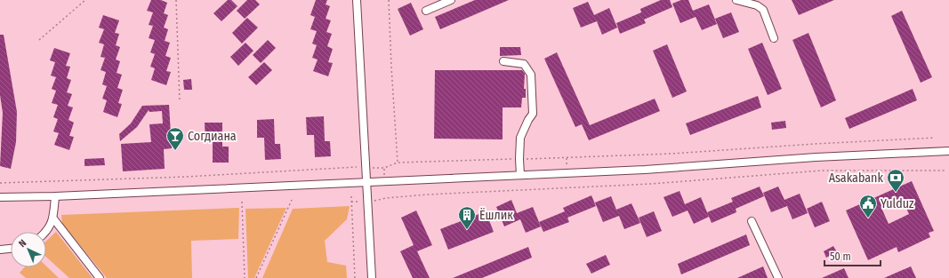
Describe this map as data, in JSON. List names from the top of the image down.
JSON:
{
  "places": {
    "bar": ["Согдиана"],
    "bank": ["Asakabank"],
    "public building": ["Yulduz"],
    "building": ["Ёшлик"]
  },
  "scale_bar": "50 m",
  "north": "top left"
}
